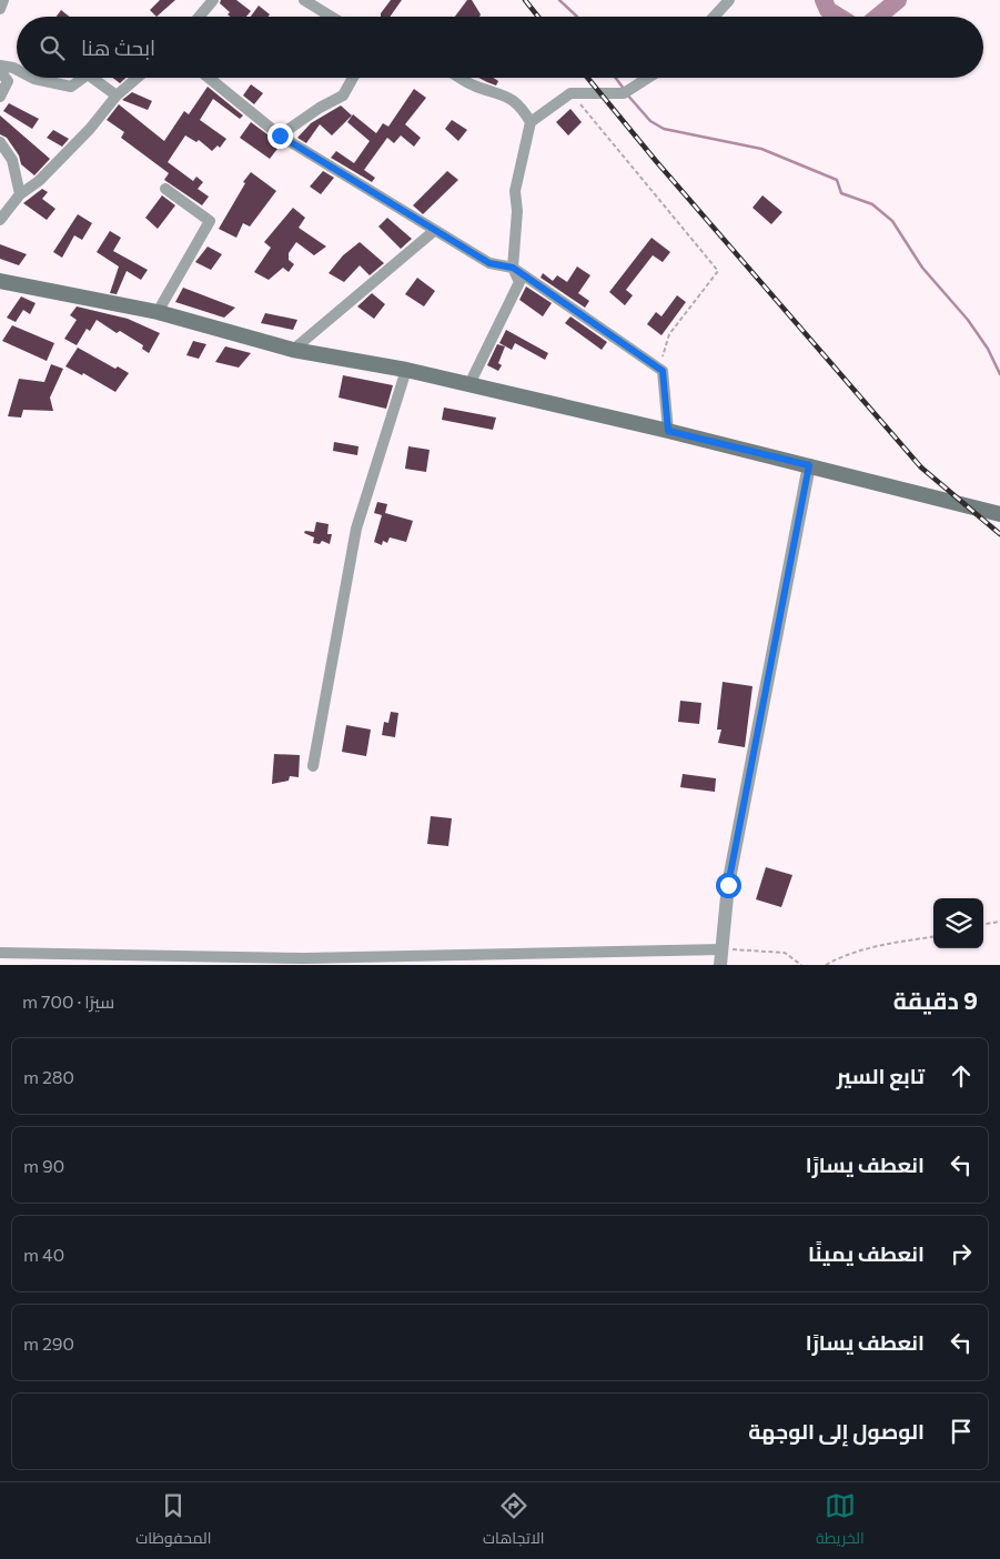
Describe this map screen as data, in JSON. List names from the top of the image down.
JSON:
{
  "page": {
    "search": "ابحث هنا",
    "heading": ["9 دقيقة", "سيرًا · 700 m"],
    "list": [
      ["تابع السير", "280 m"],
      ["انعطف يسارًا", "90 m"],
      ["انعطف يمينًا", "40 m"],
      ["انعطف يسارًا", "290 m"],
      "الوصول إلى الوجهة"
    ],
    "nav": ["الخريطة", "الاتجاهات", "المحفوظات"]
  }
}
